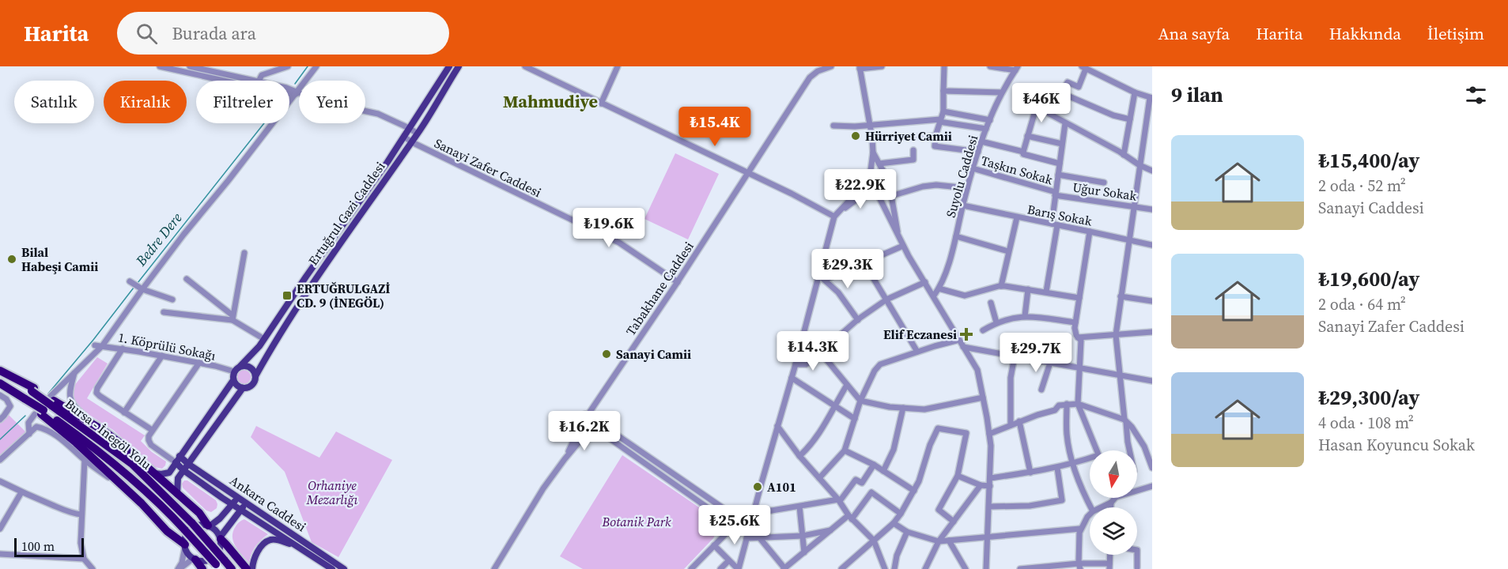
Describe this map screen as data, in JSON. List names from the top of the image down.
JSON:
{
  "streets": {
    "highway": ["Bursa - İnegöl Yolu"],
    "main road": ["Ertuğrul Gazi Caddesi", "Ankara Caddesi"],
    "street": [
      "Sanayi Zafer Caddesi",
      "Taşkın Sokak",
      "Suyolu Caddesi",
      "Uğur Sokak",
      "Barış Sokak",
      "Tabakhane Caddesi",
      "1. Köprülü Sokağı"
    ]
  },
  "crossings": [
    ["Sanayi Zafer Caddesi", "Ertuğrul Gazi Caddesi"],
    ["Sanayi Zafer Caddesi", "Tabakhane Caddesi"],
    ["Taşkın Sokak", "Suyolu Caddesi"],
    ["Taşkın Sokak", "Uğur Sokak"],
    ["Suyolu Caddesi", "Barış Sokak"],
    ["Ertuğrul Gazi Caddesi", "1. Köprülü Sokağı"]
  ],
  "districts": ["Mahmudiye"],
  "water": ["Bedre Dere"],
  "parks": ["Orhaniye Mezarlığı", "Botanik Park"],
  "places": {
    "other": [
      "Hürriyet Camii",
      "Bilal Habeşi Camii",
      "Sanayi Camii",
      "A101"
    ],
    "transit": ["ERTUĞRULGAZİ CD. 9 (İNEGÖL)"],
    "health": ["Elif Eczanesi"]
  },
  "scale_bar": "100 m",
  "north": "bottom",
  "page": {
    "header": "Harita",
    "search": "Burada ara",
    "nav": [
      "Ana sayfa",
      "Harita",
      "Hakkında",
      "İletişim"
    ],
    "heading": "9 ilan",
    "chip": [
      "Satılık",
      "Kiralık",
      "Filtreler",
      "Yeni"
    ],
    "price": [
      "₺46K",
      "₺15.4K",
      "₺22.9K",
      "₺19.6K",
      "₺29.3K",
      "₺14.3K",
      "₺29.7K",
      "₺16.2K",
      "₺25.6K"
    ],
    "list": [
      {
        "name": "₺15,400/ay",
        "note": "2 oda · 52 m² · Sanayi Caddesi"
      },
      {
        "name": "₺19,600/ay",
        "note": "2 oda · 64 m² · Sanayi Zafer Caddesi"
      },
      {
        "name": "₺29,300/ay",
        "note": "4 oda · 108 m² · Hasan Koyuncu Sokak"
      }
    ],
    "scale": "100 m"
  }
}
